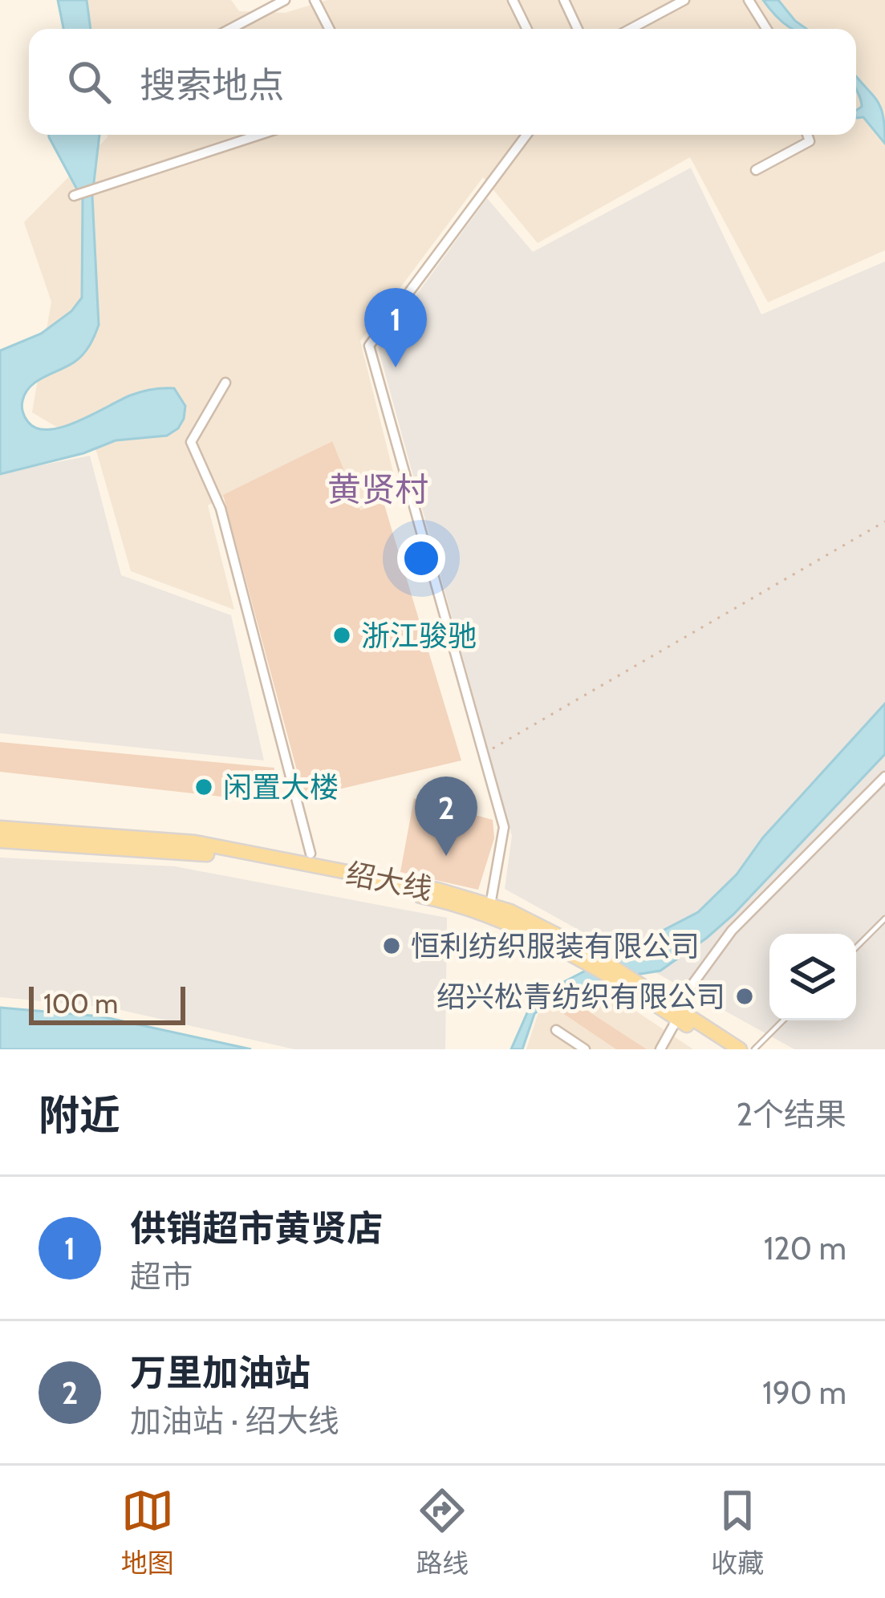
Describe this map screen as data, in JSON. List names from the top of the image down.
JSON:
{
  "streets": {
    "main road": ["绍大线"]
  },
  "districts": ["黄贤村"],
  "places": [
    "浙江骏驰",
    "闲置大楼",
    "恒利纺织服装有限公司",
    "绍兴松青纺织有限公司"
  ],
  "scale_bar": "100 m",
  "page": {
    "search": "搜索地点",
    "pins": ["1", "2"],
    "scale": "100 m",
    "heading": ["附近", "2个结果"],
    "list": [
      {
        "mark": "1",
        "name": "供销超市黄贤店",
        "note": "超市",
        "value": "120 m"
      },
      {
        "mark": "2",
        "name": "万里加油站",
        "note": "加油站 · 绍大线",
        "value": "190 m"
      }
    ],
    "nav": ["地图", "路线", "收藏"]
  }
}
